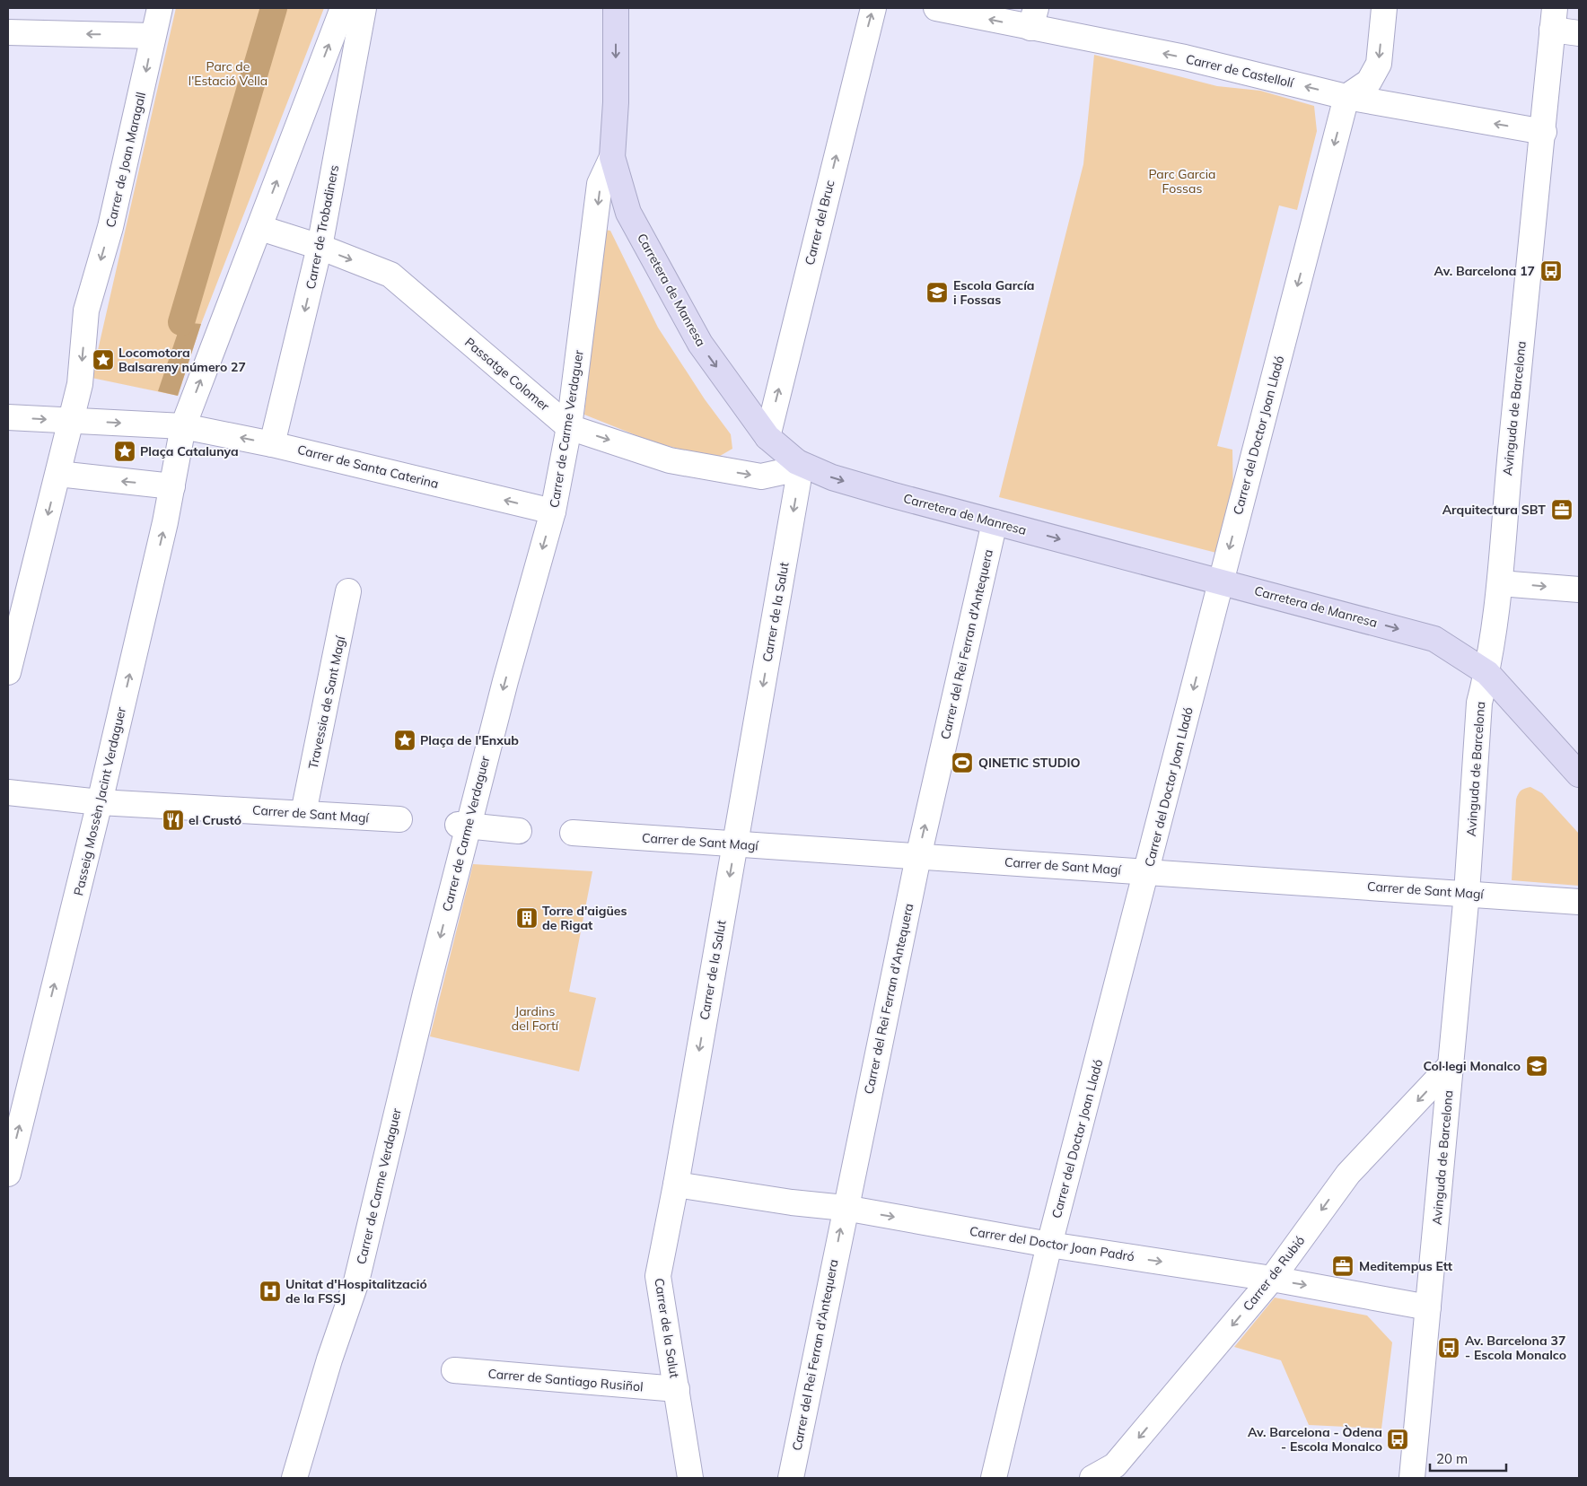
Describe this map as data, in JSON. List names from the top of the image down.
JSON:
{
  "streets": {
    "street": [
      "Carrer de Castellolí",
      "Carrer de Joan Maragall",
      "Carrer del Bruc",
      "Carrer de Trobadiners",
      "Carretera de Manresa",
      "Passatge Colomer",
      "Avinguda de Barcelona",
      "Carrer de Carme Verdaguer",
      "Carrer del Doctor Joan Lladó",
      "Carrer de Santa Caterina",
      "Carrer de la Salut",
      "Carrer del Rei Ferran d'Antequera",
      "Travessia de Sant Magí",
      "Passeig Mossèn Jacint Verdaguer",
      "Carrer de Sant Magí",
      "Carrer del Doctor Joan Padró",
      "Carrer de Rubió",
      "Carrer de Santiago Rusiñol"
    ]
  },
  "crossings": [
    ["Carrer de Castellolí", "Avinguda de Barcelona"],
    ["Carrer de Castellolí", "Carrer del Doctor Joan Lladó"],
    ["Carrer del Bruc", "Carretera de Manresa"],
    ["Carrer de Trobadiners", "Passatge Colomer"],
    ["Carrer de Trobadiners", "Carrer de Santa Caterina"],
    ["Carretera de Manresa", "Passatge Colomer"],
    ["Carretera de Manresa", "Avinguda de Barcelona"],
    ["Carretera de Manresa", "Carrer de Carme Verdaguer"],
    ["Carretera de Manresa", "Carrer del Doctor Joan Lladó"],
    ["Carretera de Manresa", "Carrer de la Salut"],
    ["Carretera de Manresa", "Carrer del Rei Ferran d'Antequera"],
    ["Passatge Colomer", "Carrer de Carme Verdaguer"],
    ["Passatge Colomer", "Carrer de la Salut"],
    ["Passatge Colomer", "Passeig Mossèn Jacint Verdaguer"],
    ["Avinguda de Barcelona", "Carrer de Sant Magí"],
    ["Avinguda de Barcelona", "Carrer del Doctor Joan Padró"],
    ["Avinguda de Barcelona", "Carrer de Rubió"],
    ["Carrer de Carme Verdaguer", "Carrer de Santa Caterina"],
    ["Carrer del Doctor Joan Lladó", "Carrer de Sant Magí"],
    ["Carrer del Doctor Joan Lladó", "Carrer del Doctor Joan Padró"],
    ["Carrer de Santa Caterina", "Passeig Mossèn Jacint Verdaguer"],
    ["Carrer de la Salut", "Carrer de Sant Magí"],
    ["Carrer de la Salut", "Carrer del Doctor Joan Padró"],
    ["Carrer de la Salut", "Carrer de Santiago Rusiñol"],
    ["Carrer del Rei Ferran d'Antequera", "Carrer de Sant Magí"],
    ["Carrer del Rei Ferran d'Antequera", "Carrer del Doctor Joan Padró"],
    ["Travessia de Sant Magí", "Carrer de Sant Magí"],
    ["Passeig Mossèn Jacint Verdaguer", "Carrer de Sant Magí"],
    ["Carrer del Doctor Joan Padró", "Carrer de Rubió"]
  ],
  "one_way": [
    "Carrer de Castellolí",
    "Carrer del Bruc",
    "Carrer de Trobadiners",
    "Carretera de Manresa",
    "Passatge Colomer",
    "Carrer de Carme Verdaguer",
    "Carrer del Doctor Joan Lladó",
    "Carrer de Santa Caterina",
    "Carrer de la Salut",
    "Carrer del Rei Ferran d'Antequera",
    "Passeig Mossèn Jacint Verdaguer",
    "Carrer del Doctor Joan Padró",
    "Carrer de Rubió"
  ],
  "parks": ["Parc de l'Estació Vella", "Parc Garcia Fossas", "Jardins del Fortí"],
  "places": {
    "bus stop": ["Av. Barcelona 17", "Av. Barcelona 37 - Escola Monalco", "Av. Barcelona - Òdena - Escola Monalco"],
    "school or university": ["Escola García i Fossas", "Col·legi Monalco"],
    "place": ["Locomotora Balsareny número 27", "Plaça Catalunya", "Plaça de l'Enxub"],
    "office": ["Arquitectura SBT", "Meditempus Ett"],
    "sports": ["QINETIC STUDIO"],
    "restaurant": ["el Crustó"],
    "building": ["Torre d'aigües de Rigat"],
    "hospital": ["Unitat d'Hospitalització de la FSSJ"]
  },
  "scale_bar": "20 m"
}
